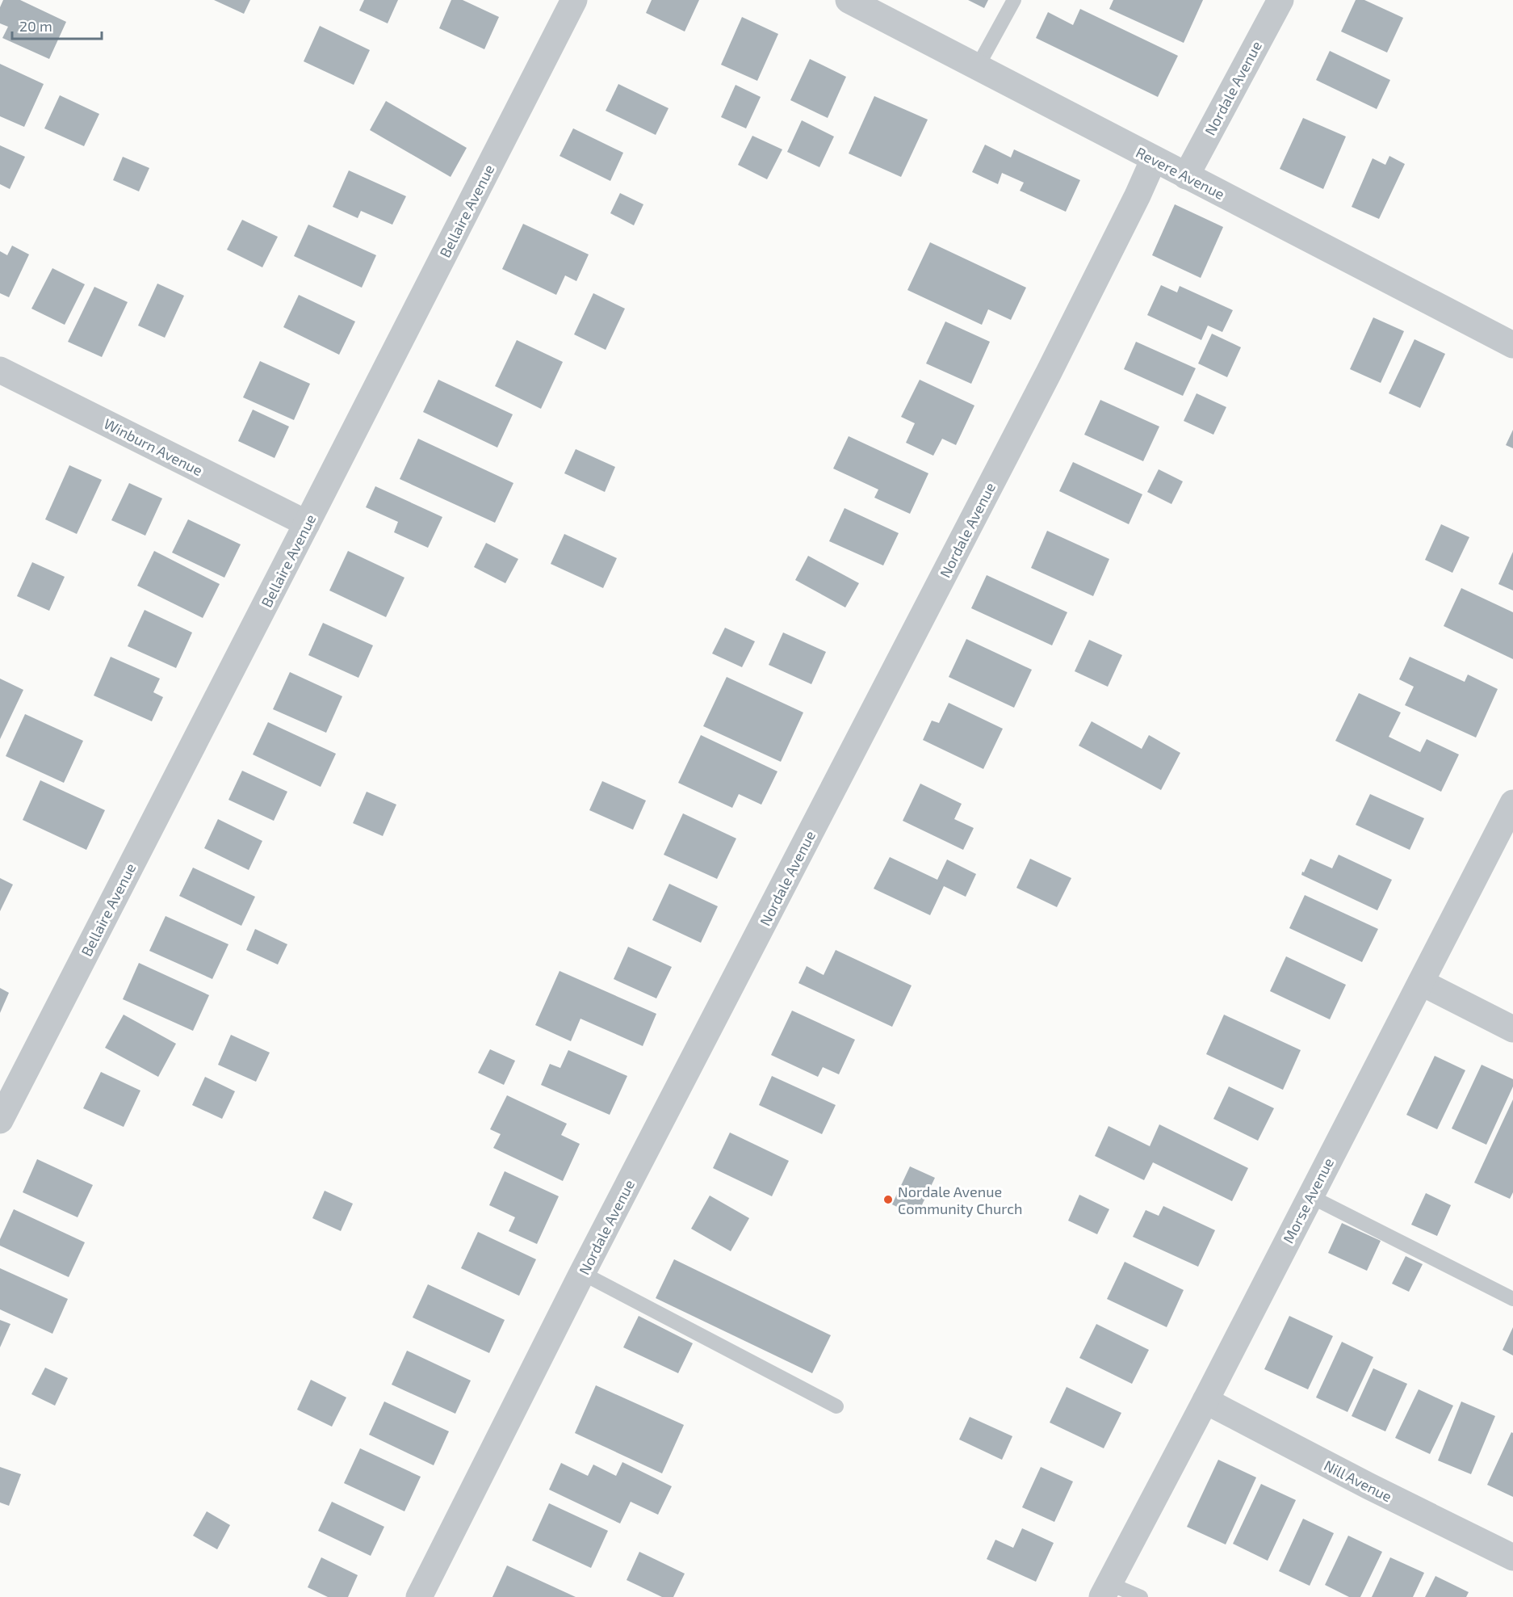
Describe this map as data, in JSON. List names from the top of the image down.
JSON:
{
  "streets": {
    "street": [
      "Nordale Avenue",
      "Revere Avenue",
      "Bellaire Avenue",
      "Winburn Avenue",
      "Morse Avenue",
      "Nill Avenue"
    ]
  },
  "crossings": [
    ["Nordale Avenue", "Revere Avenue"],
    ["Bellaire Avenue", "Winburn Avenue"],
    ["Morse Avenue", "Nill Avenue"]
  ],
  "places": ["Nordale Avenue Community Church"],
  "scale_bar": "20 m"
}
